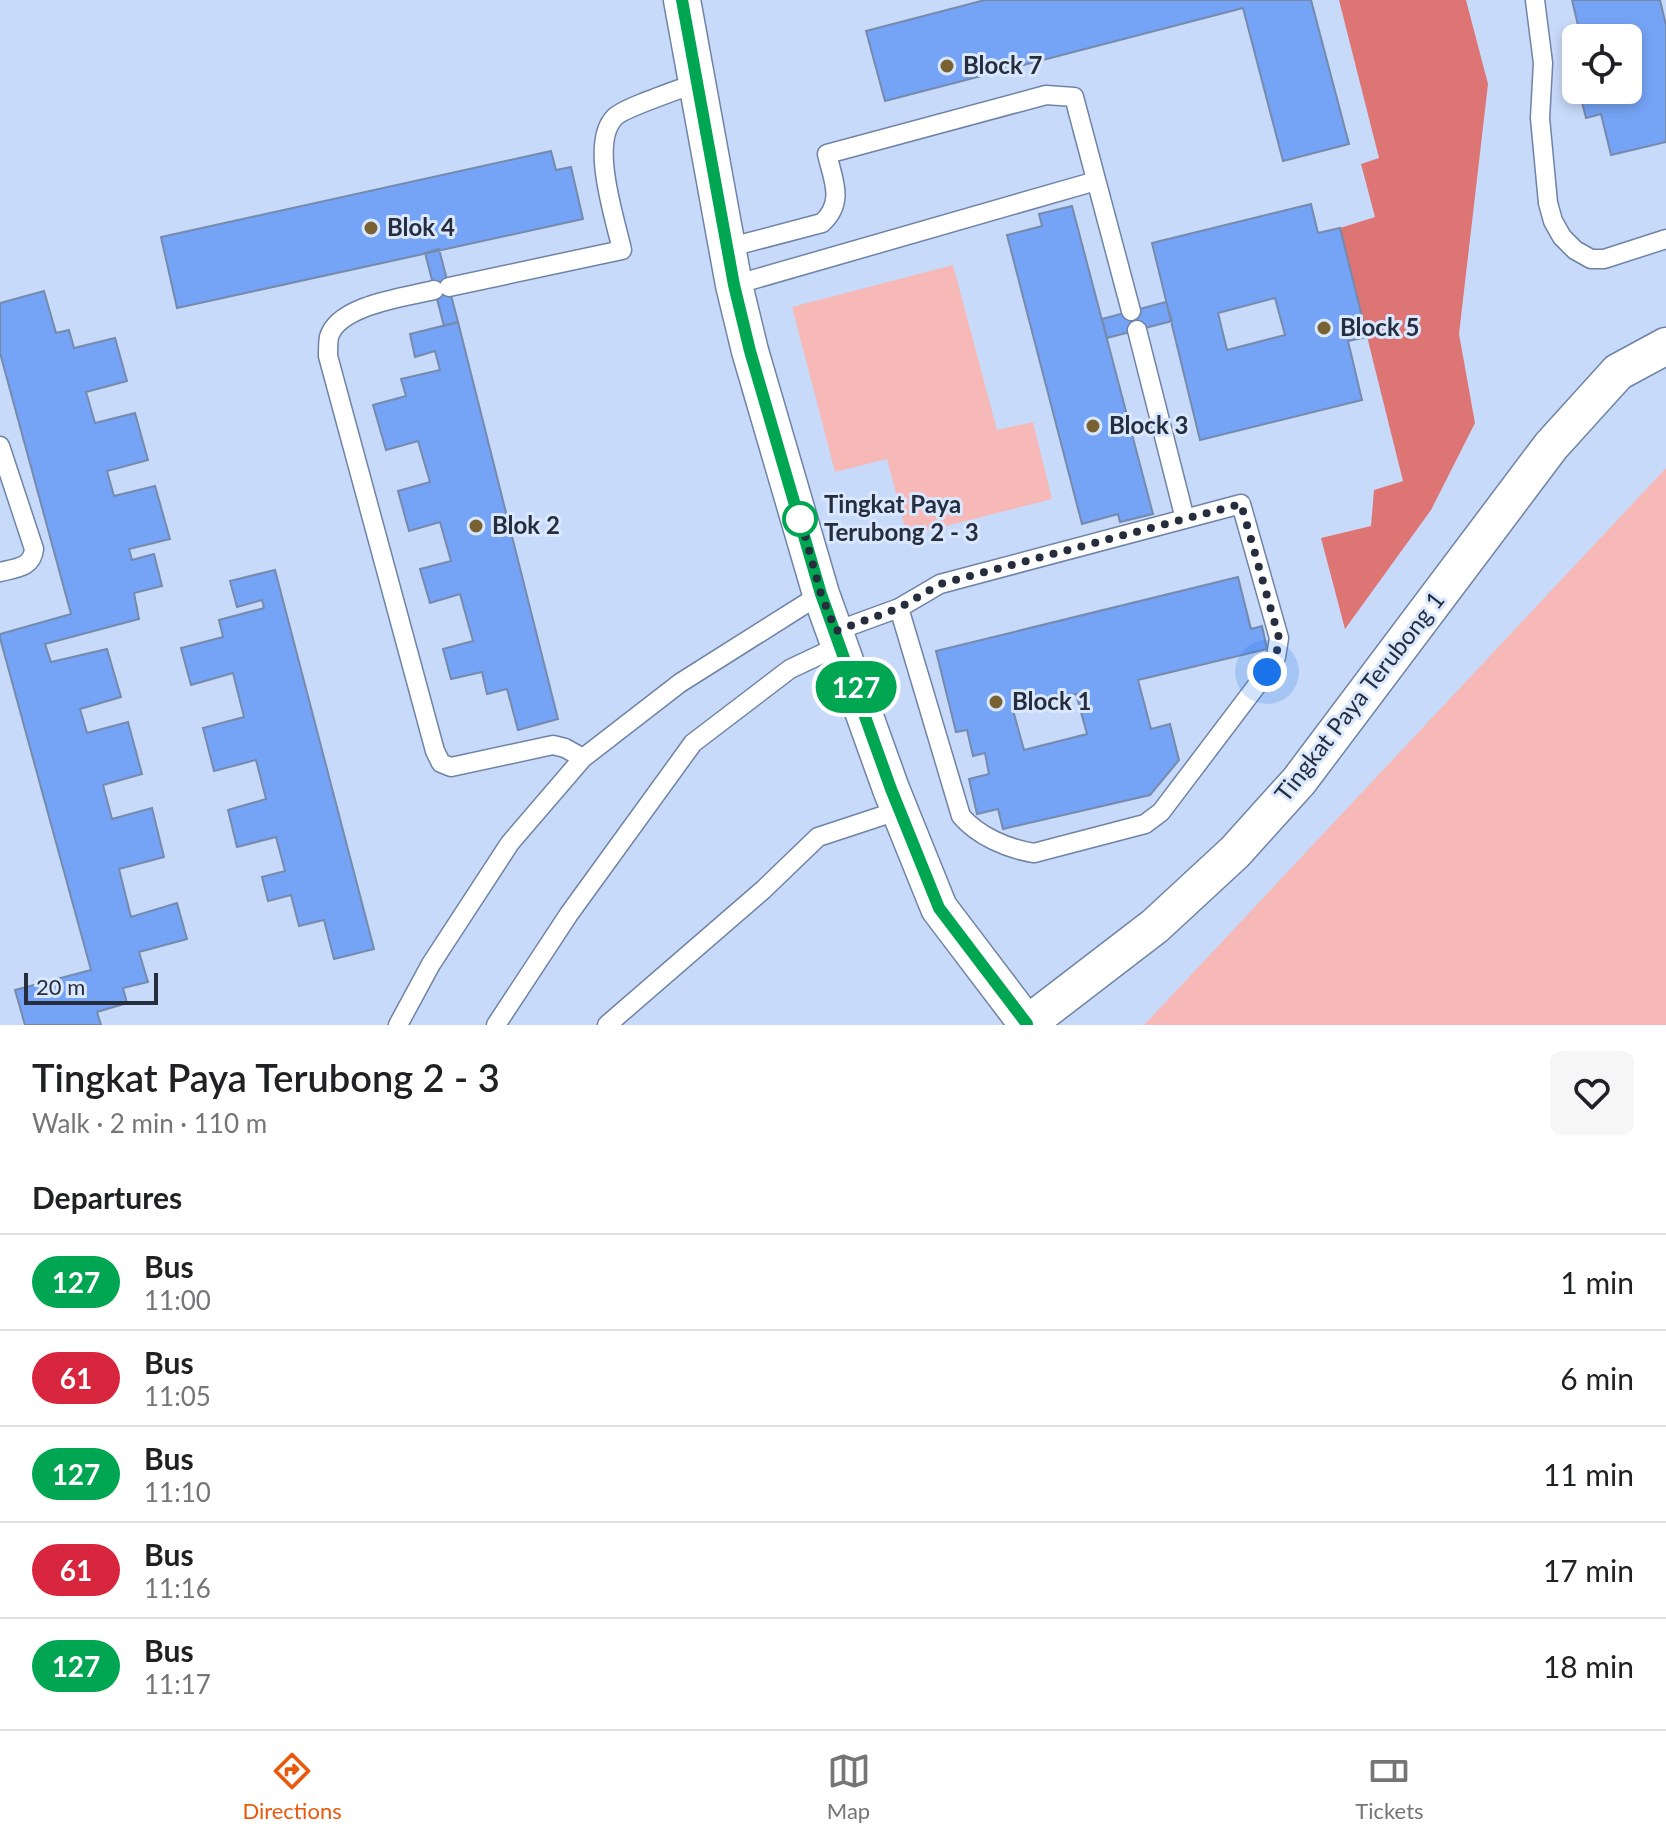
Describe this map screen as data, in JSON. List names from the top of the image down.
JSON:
{
  "streets": {
    "street": ["Tingkat Paya Terubong 1"]
  },
  "places": [
    "Block 7",
    "Blok 4",
    "Block 5",
    "Block 3",
    "Tingkat Paya Terubong 2 - 3",
    "Blok 2",
    "Block 1"
  ],
  "lines": ["bus line 127"],
  "scale_bar": "20 m",
  "page": {
    "on_map": "127",
    "scale": "20 m",
    "heading": [
      ["Tingkat Paya Terubong 2 - 3", "Walk · 2 min · 110 m"],
      "Departures"
    ],
    "list": [
      {
        "mark": "127",
        "name": "Bus",
        "note": "11:00",
        "value": "1 min"
      },
      {
        "mark": "61",
        "name": "Bus",
        "note": "11:05",
        "value": "6 min"
      },
      {
        "mark": "127",
        "name": "Bus",
        "note": "11:10",
        "value": "11 min"
      },
      {
        "mark": "61",
        "name": "Bus",
        "note": "11:16",
        "value": "17 min"
      },
      {
        "mark": "127",
        "name": "Bus",
        "note": "11:17",
        "value": "18 min"
      }
    ],
    "tabs": ["Directions", "Map", "Tickets"]
  }
}
